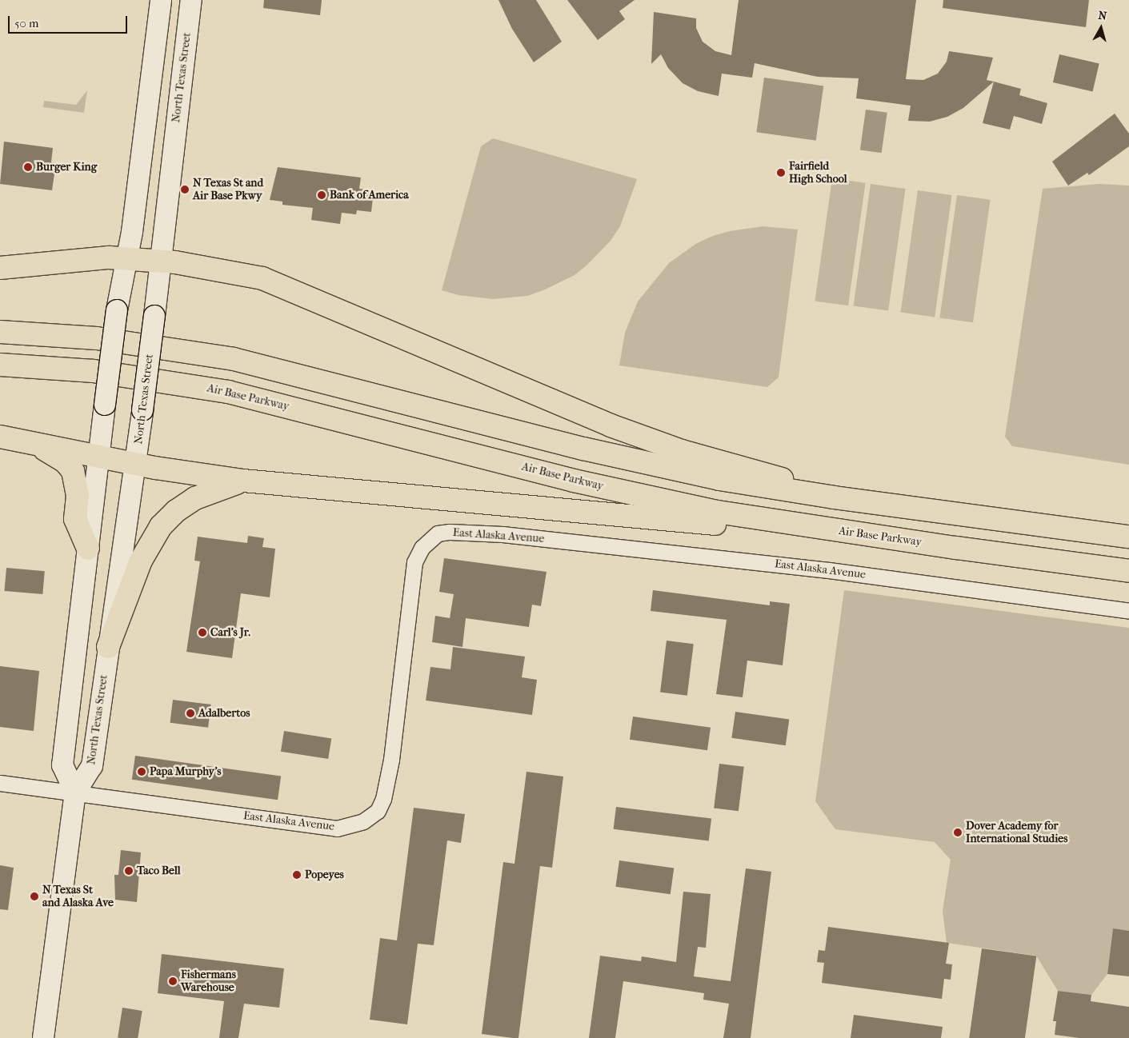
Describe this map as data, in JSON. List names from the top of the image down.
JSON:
{
  "streets": {
    "main road": ["North Texas Street", "Air Base Parkway"],
    "street": ["East Alaska Avenue"]
  },
  "crossings": [
    ["North Texas Street", "East Alaska Avenue"]
  ],
  "places": [
    "Burger King",
    "Fairfield High School",
    "N Texas St and Air Base Pkwy",
    "Bank of America",
    "Carl's Jr.",
    "Adalbertos",
    "Papa Murphy's",
    "Dover Academy for International Studies",
    "Taco Bell",
    "Popeyes",
    "N Texas St and Alaska Ave",
    "Fishermans Warehouse"
  ],
  "scale_bar": "50 m",
  "north": "top"
}
